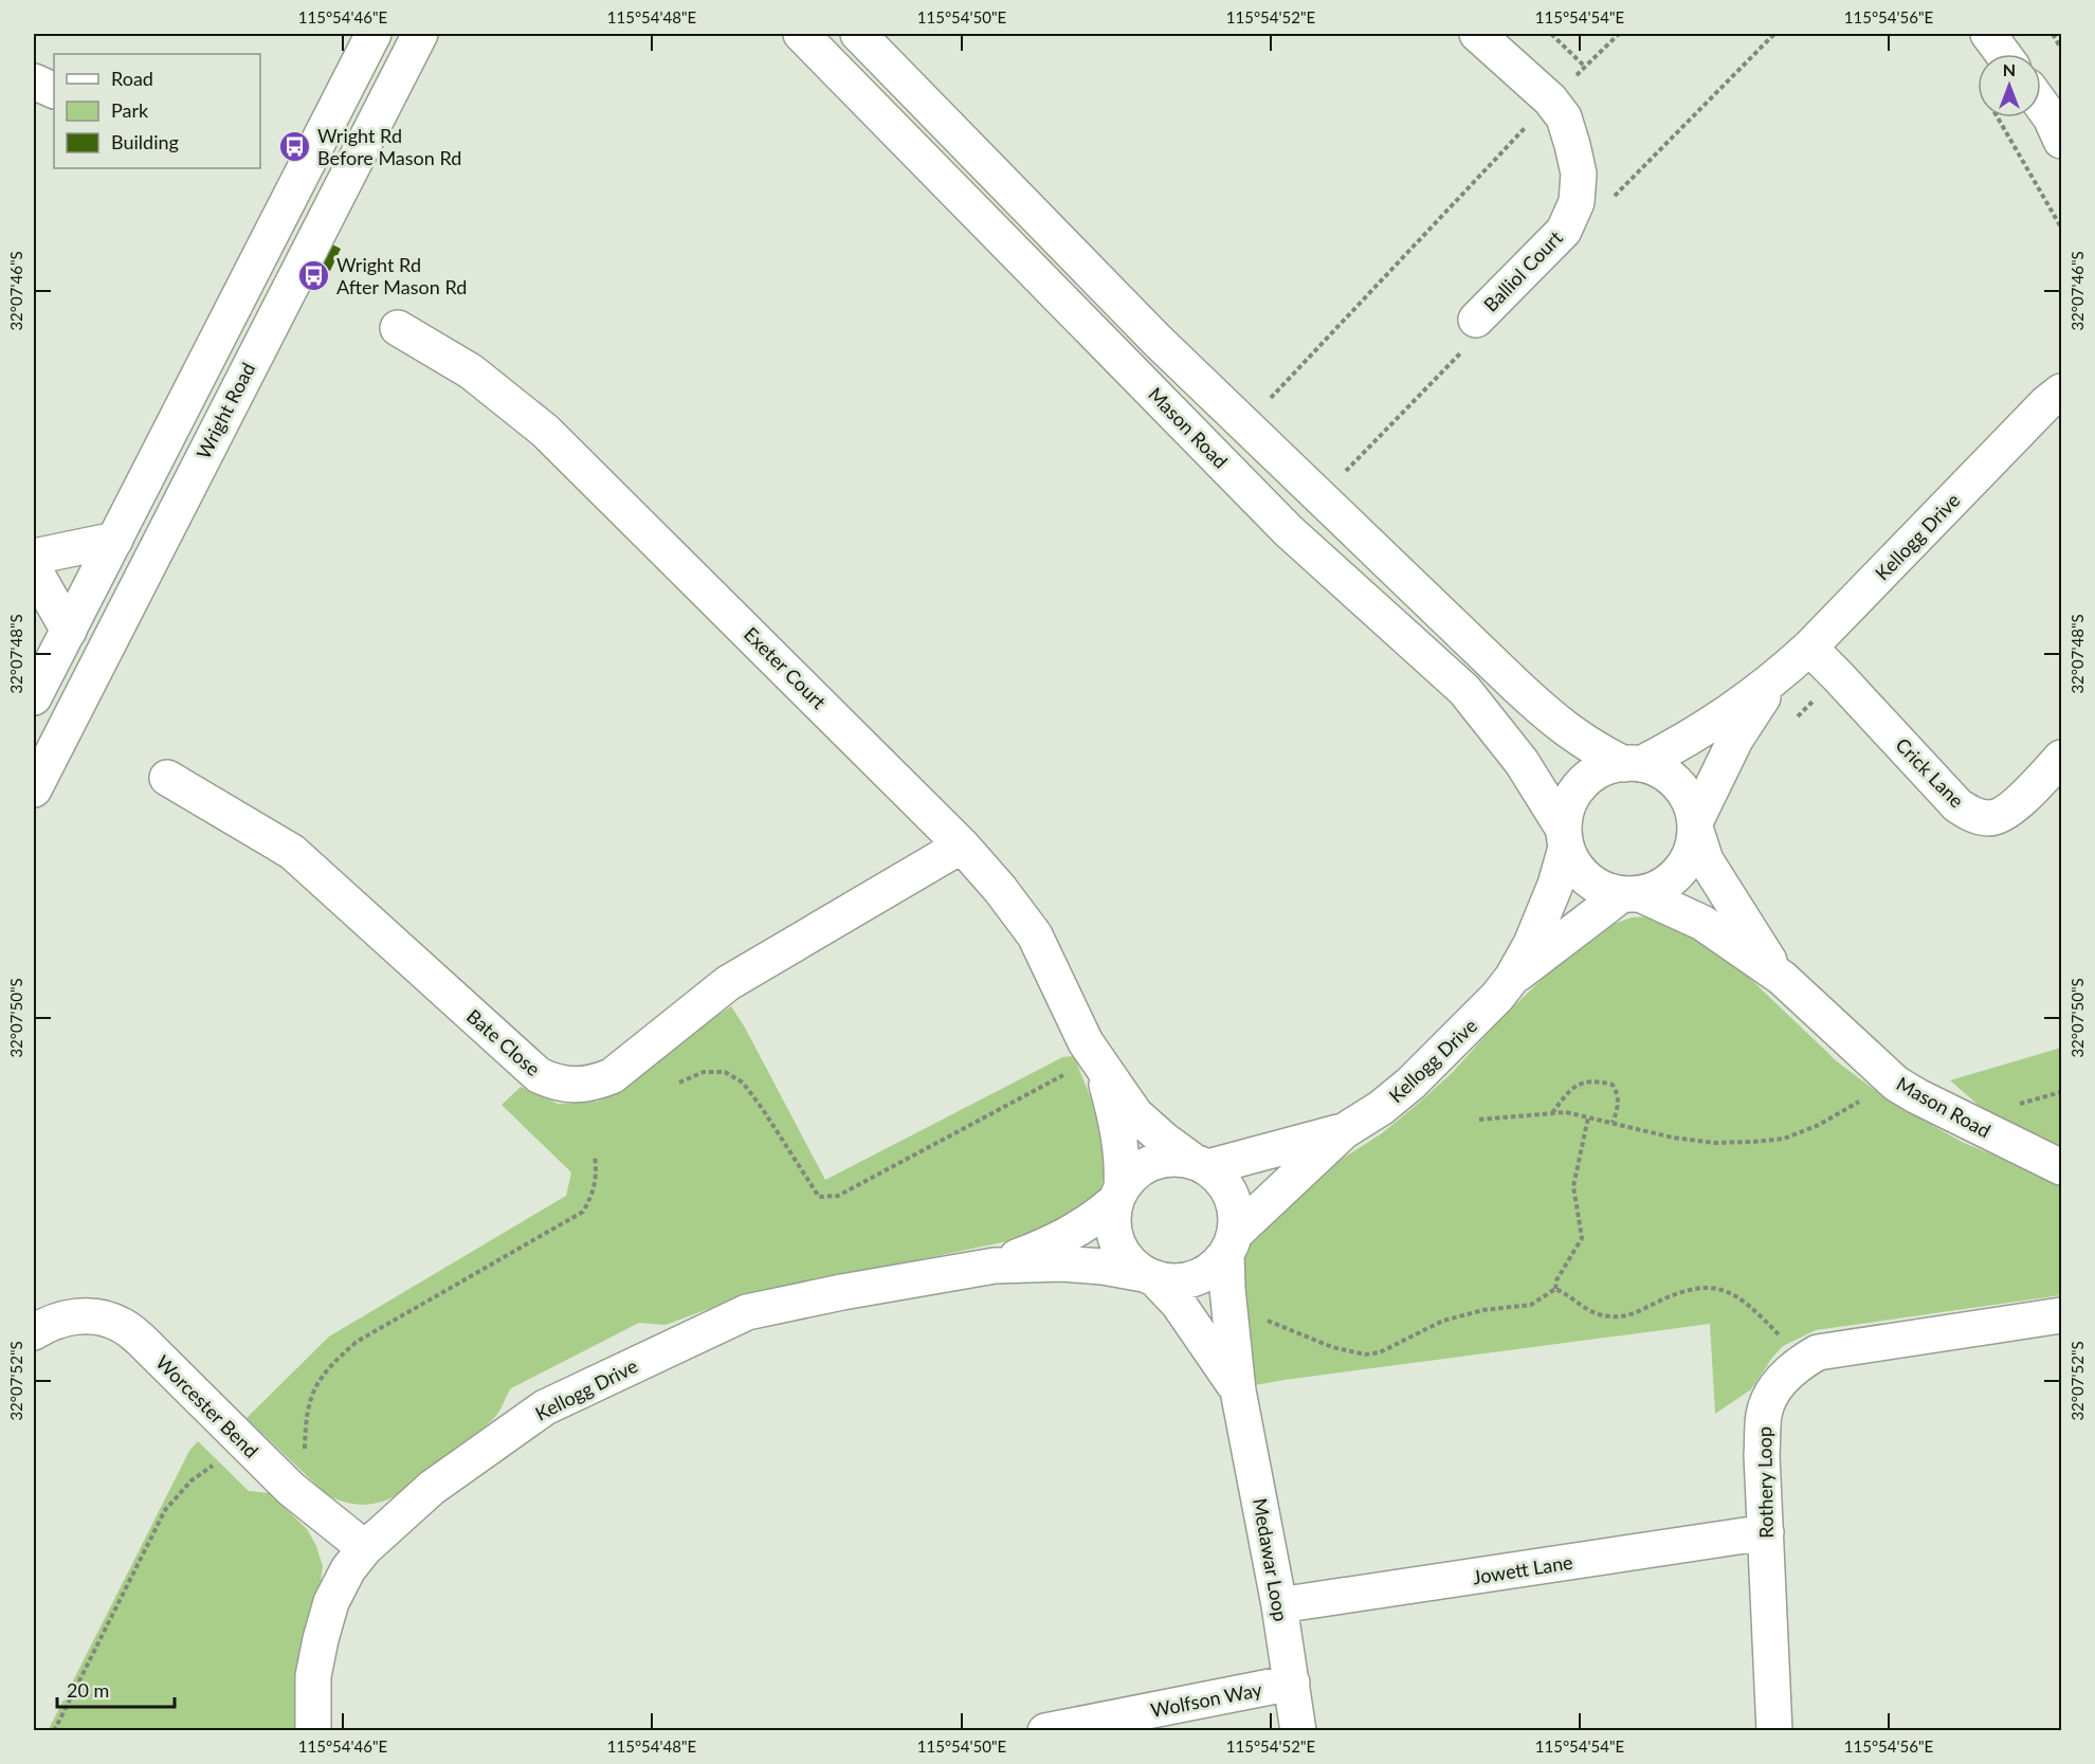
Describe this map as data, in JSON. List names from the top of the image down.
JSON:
{
  "streets": {
    "street": [
      "Balliol Court",
      "Wright Road",
      "Mason Road",
      "Kellogg Drive",
      "Exeter Court",
      "Crick Lane",
      "Bate Close",
      "Worcester Bend",
      "Rothery Loop",
      "Medawar Loop",
      "Jowett Lane",
      "Wolfson Way"
    ]
  },
  "crossings": [
    ["Mason Road", "Kellogg Drive"],
    ["Kellogg Drive", "Exeter Court"],
    ["Kellogg Drive", "Crick Lane"],
    ["Kellogg Drive", "Worcester Bend"],
    ["Kellogg Drive", "Medawar Loop"],
    ["Exeter Court", "Bate Close"],
    ["Exeter Court", "Medawar Loop"],
    ["Rothery Loop", "Jowett Lane"],
    ["Medawar Loop", "Jowett Lane"],
    ["Medawar Loop", "Wolfson Way"]
  ],
  "places": {
    "bus stop": ["Wright Rd Before Mason Rd", "Wright Rd After Mason Rd"]
  },
  "legend": ["Road", "Park", "Building"],
  "scale_bar": "20 m",
  "north": "top",
  "coordinates": [
    "115°54'46\"E",
    "115°54'48\"E",
    "115°54'50\"E",
    "115°54'52\"E",
    "115°54'54\"E",
    "115°54'56\"E",
    "32°07'46\"S",
    "32°07'48\"S",
    "32°07'50\"S",
    "32°07'52\"S"
  ]
}
